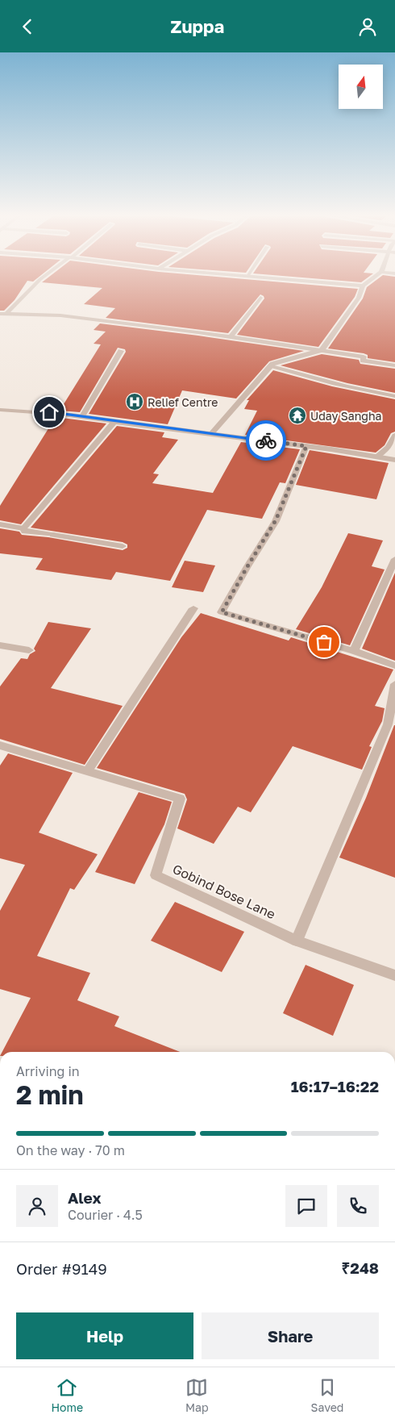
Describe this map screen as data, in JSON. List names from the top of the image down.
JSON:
{
  "streets": {
    "street": ["Gobind Bose Lane"]
  },
  "places": {
    "hospital": ["Relief Centre"],
    "temple": ["Uday Sangha"]
  },
  "north": "top",
  "page": {
    "header": "Zuppa",
    "heading": ["2 min", "Arriving in", "16:17–16:22"],
    "panel": [
      "Alex",
      "Courier · 4.5",
      "Order #9149",
      "₹248"
    ],
    "bar": "On the way · 70 m",
    "buttons": ["Help", "Share"],
    "tabs": ["Home", "Map", "Saved"]
  }
}
